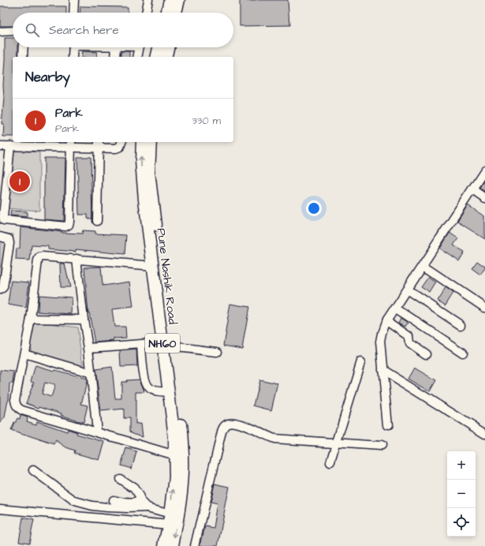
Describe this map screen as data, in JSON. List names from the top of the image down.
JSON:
{
  "streets": {
    "highway": ["Pune Nashik Road", "NH60"]
  },
  "page": {
    "search": "Search here",
    "heading": "Nearby",
    "list": [
      {
        "mark": "1",
        "name": "Park",
        "note": "Park",
        "value": "330 m"
      }
    ],
    "pins": "1",
    "map_buttons": ["+", "−"]
  }
}
